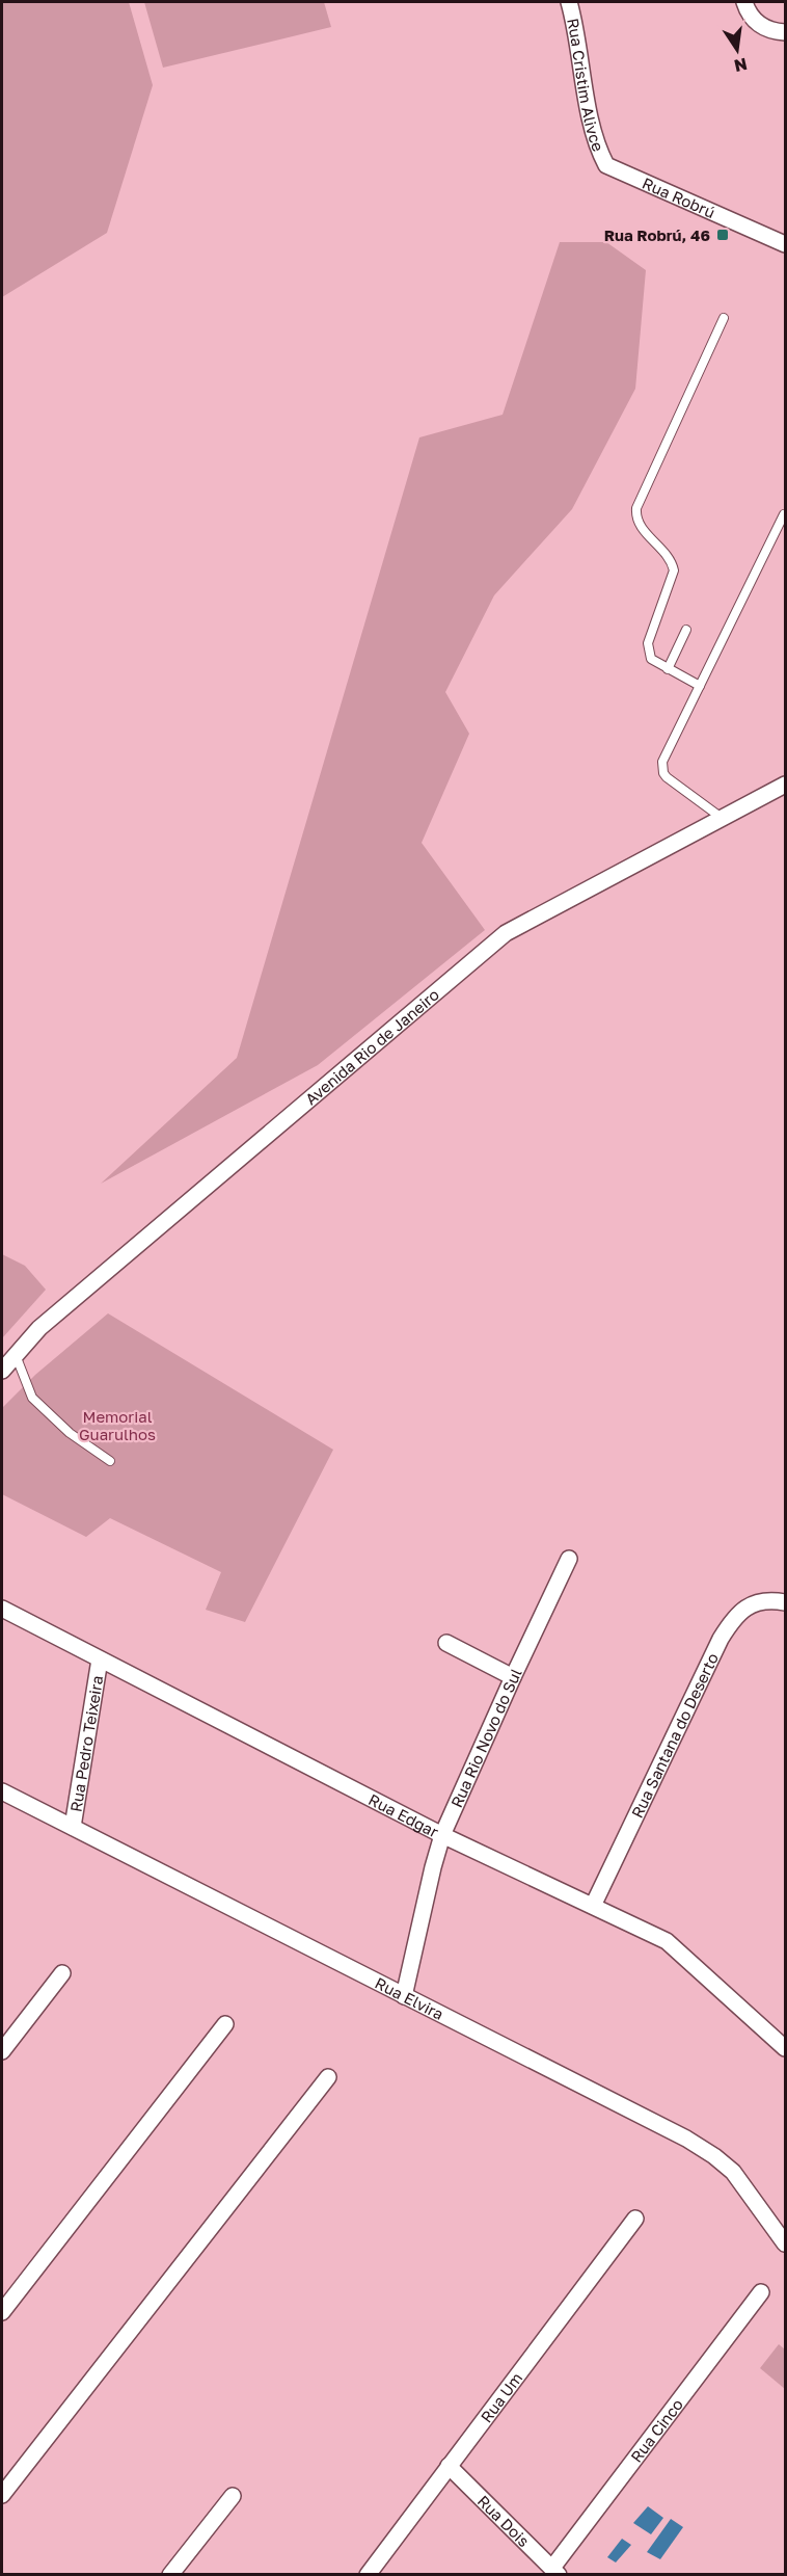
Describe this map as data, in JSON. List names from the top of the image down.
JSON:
{
  "streets": {
    "street": [
      "Rua Cristim Alivce",
      "Rua Robrú",
      "Avenida Rio de Janeiro",
      "Rua Santana do Deserto",
      "Rua Rio Novo do Sul",
      "Rua Pedro Teixeira",
      "Rua Edgar",
      "Rua Elvira",
      "Rua Um",
      "Rua Cinco",
      "Rua Dois"
    ]
  },
  "crossings": [
    ["Rua Cristim Alivce", "Rua Robrú"],
    ["Rua Santana do Deserto", "Rua Edgar"],
    ["Rua Rio Novo do Sul", "Rua Edgar"],
    ["Rua Rio Novo do Sul", "Rua Elvira"],
    ["Rua Pedro Teixeira", "Rua Edgar"],
    ["Rua Pedro Teixeira", "Rua Elvira"],
    ["Rua Um", "Rua Dois"],
    ["Rua Cinco", "Rua Dois"]
  ],
  "parks": ["Memorial Guarulhos"],
  "places": {
    "transit": ["Rua Robrú, 46"]
  },
  "north": "bottom"
}
